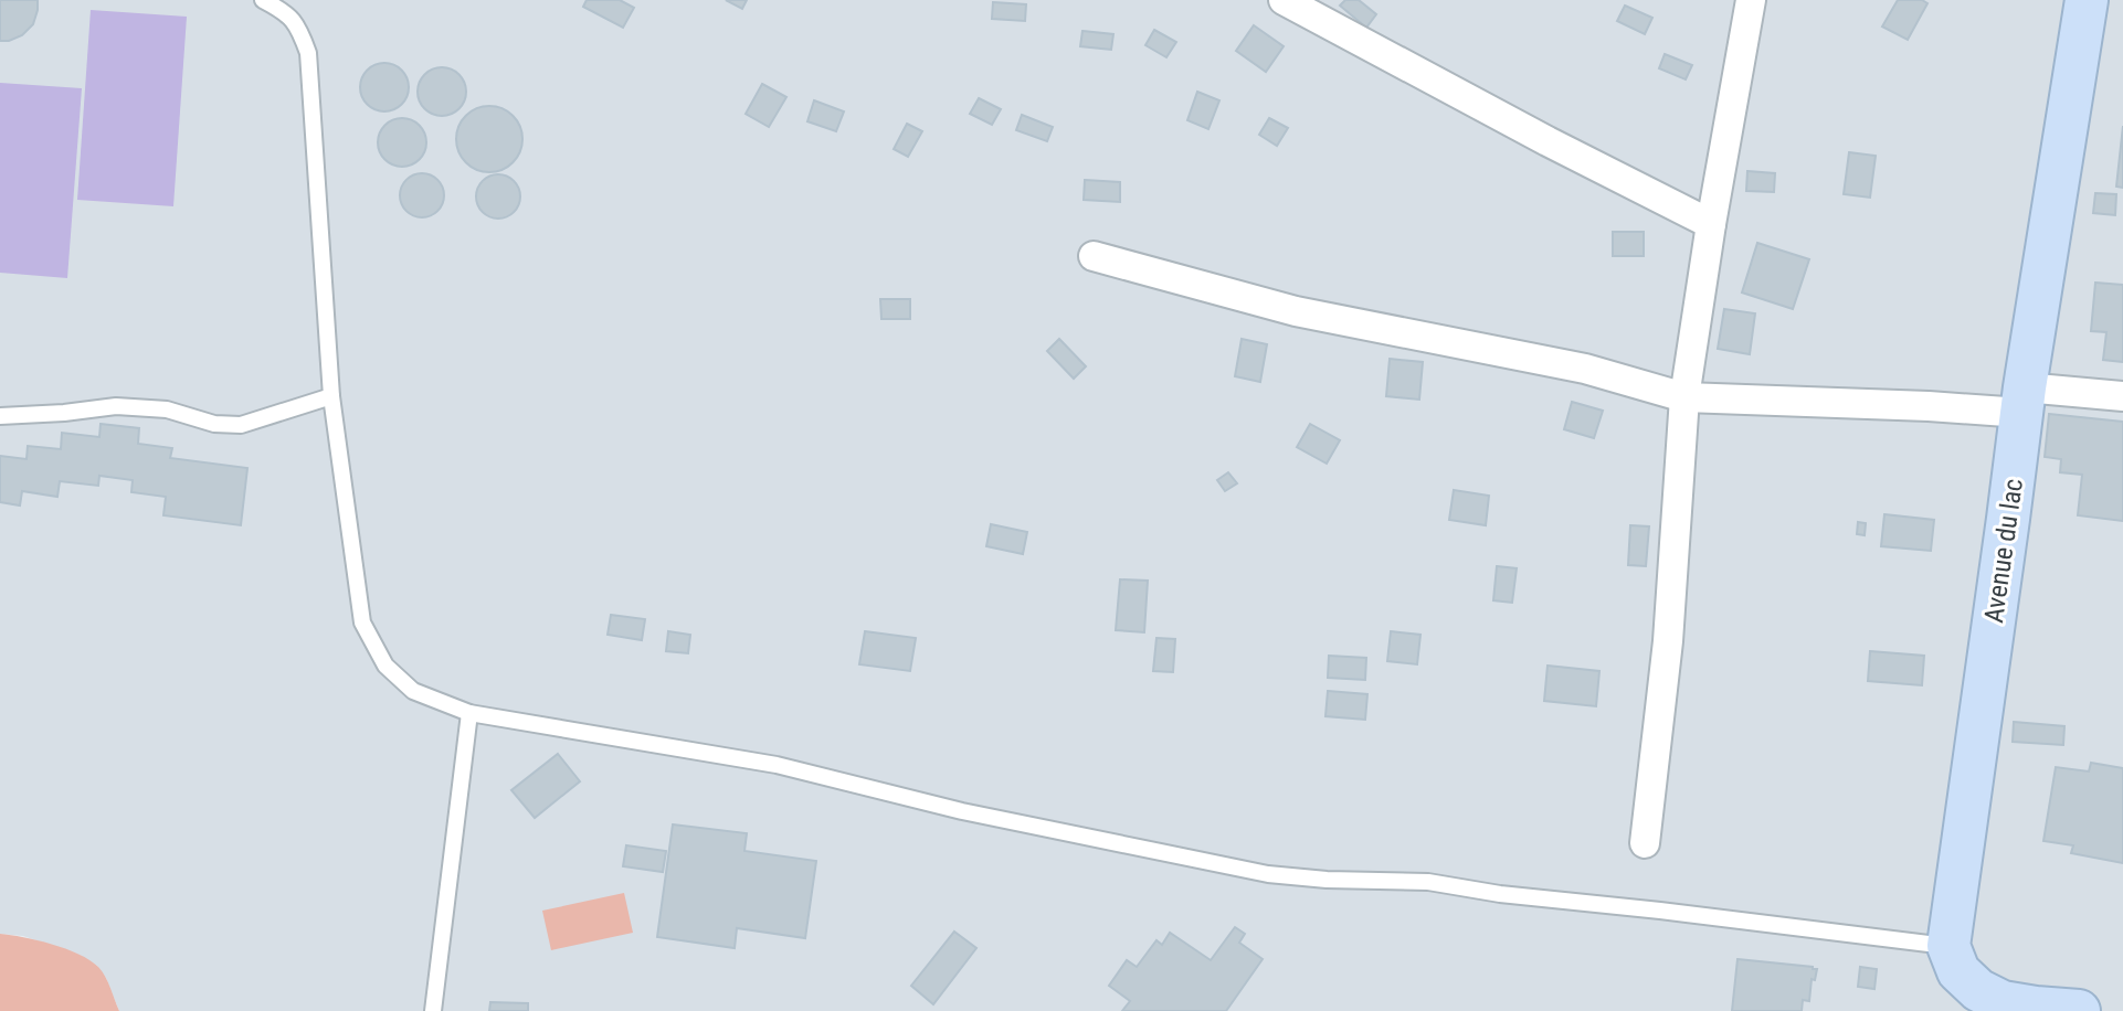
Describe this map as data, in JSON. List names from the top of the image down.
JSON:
{
  "streets": {
    "main road": ["Avenue du lac"]
  }
}
